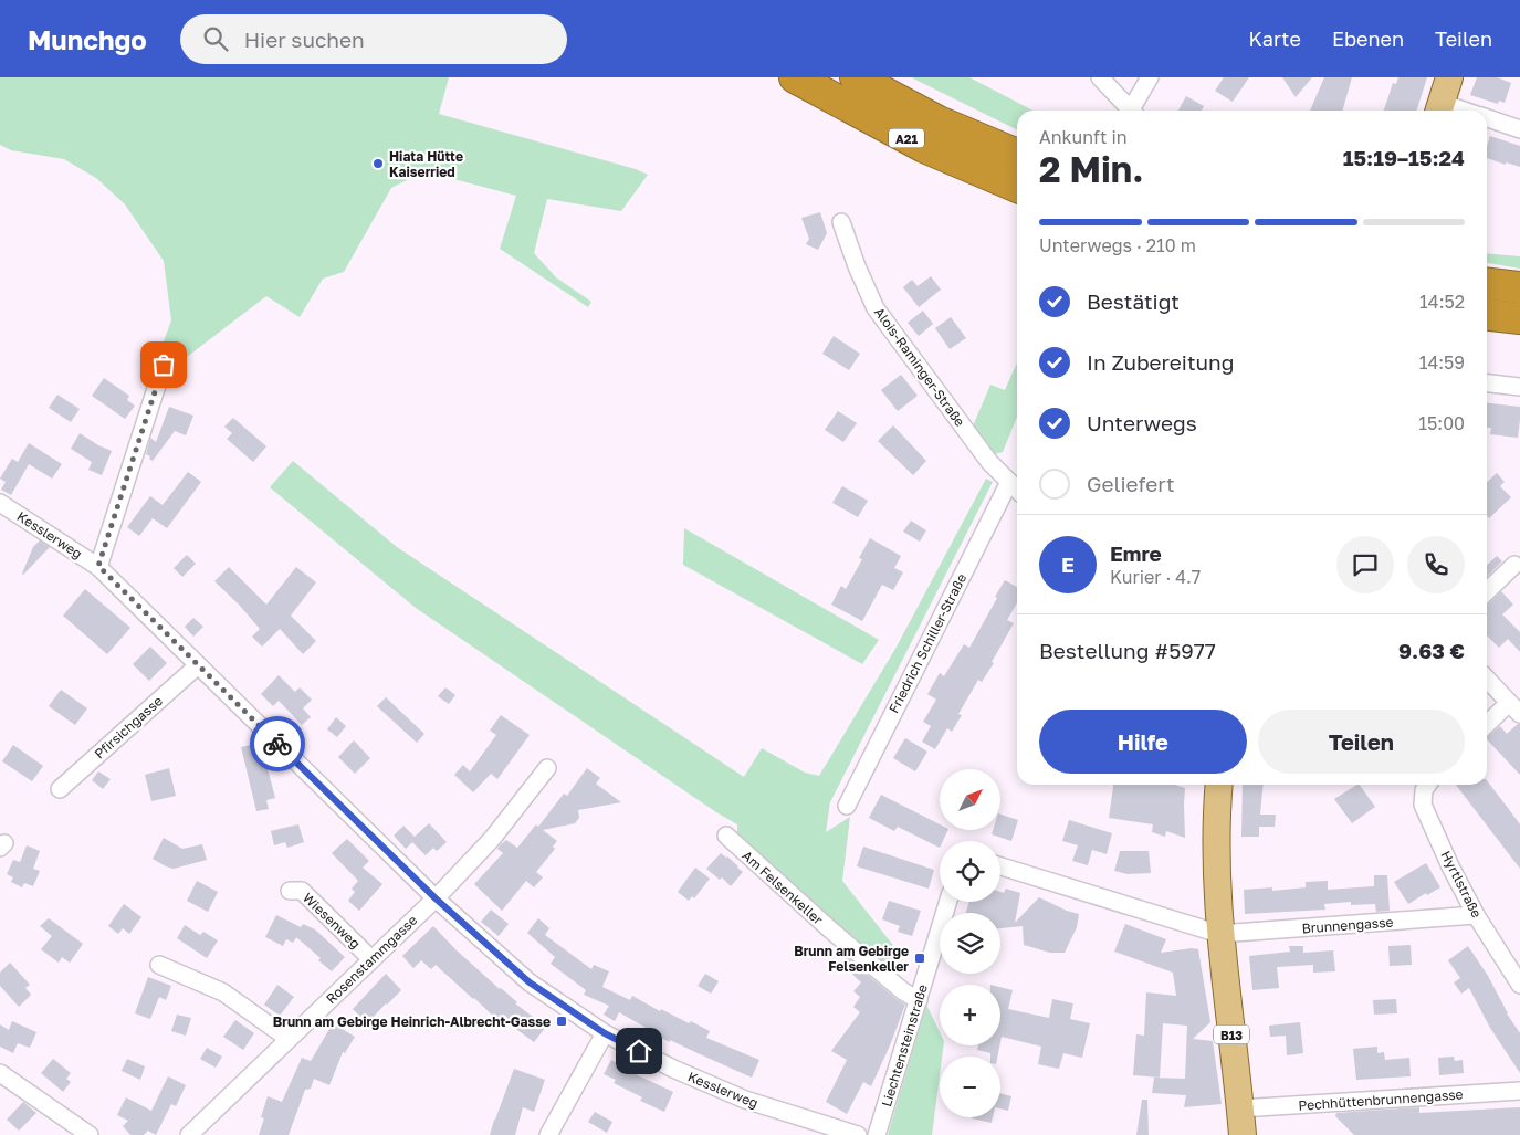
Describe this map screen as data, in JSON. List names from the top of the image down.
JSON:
{
  "streets": {
    "highway": ["A21"],
    "main road": ["B13"],
    "street": [
      "Alois-Raminger-Straße",
      "Kesslerweg",
      "Friedrich Schiller-Straße",
      "Pfirsichgasse",
      "Hyrtlstraße",
      "Am Felsenkeller",
      "Wiesenweg",
      "Brunnengasse",
      "Rosenstammgasse",
      "Liechtensteinstraße",
      "Pechhüttenbrunnengasse"
    ]
  },
  "crossings": [
    ["Alois-Raminger-Straße", "Friedrich Schiller-Straße"],
    ["Kesslerweg", "Pfirsichgasse"],
    ["Kesslerweg", "Rosenstammgasse"],
    ["Hyrtlstraße", "Brunnengasse"],
    ["Am Felsenkeller", "Liechtensteinstraße"],
    ["Wiesenweg", "Rosenstammgasse"],
    ["Brunnengasse", "B13"],
    ["B13", "Pechhüttenbrunnengasse"]
  ],
  "places": {
    "other": ["Hiata Hütte Kaiserried"],
    "transit": ["Brunn am Gebirge Felsenkeller", "Brunn am Gebirge Heinrich-Albrecht-Gasse"]
  },
  "north": "top right",
  "page": {
    "header": "Munchgo",
    "search": "Hier suchen",
    "nav": ["Karte", "Ebenen", "Teilen"],
    "heading": ["2 Min.", "Ankunft in", "15:19–15:24"],
    "panel": [
      "Emre",
      "Kurier · 4.7",
      "Bestellung #5977",
      "9.63 €"
    ],
    "bar": "Unterwegs · 210 m",
    "list": [
      ["Bestätigt", "14:52"],
      ["In Zubereitung", "14:59"],
      ["Unterwegs", "15:00"],
      "Geliefert"
    ],
    "round": "E",
    "buttons": ["Hilfe", "Teilen"],
    "map_buttons": ["+", "−"]
  }
}
